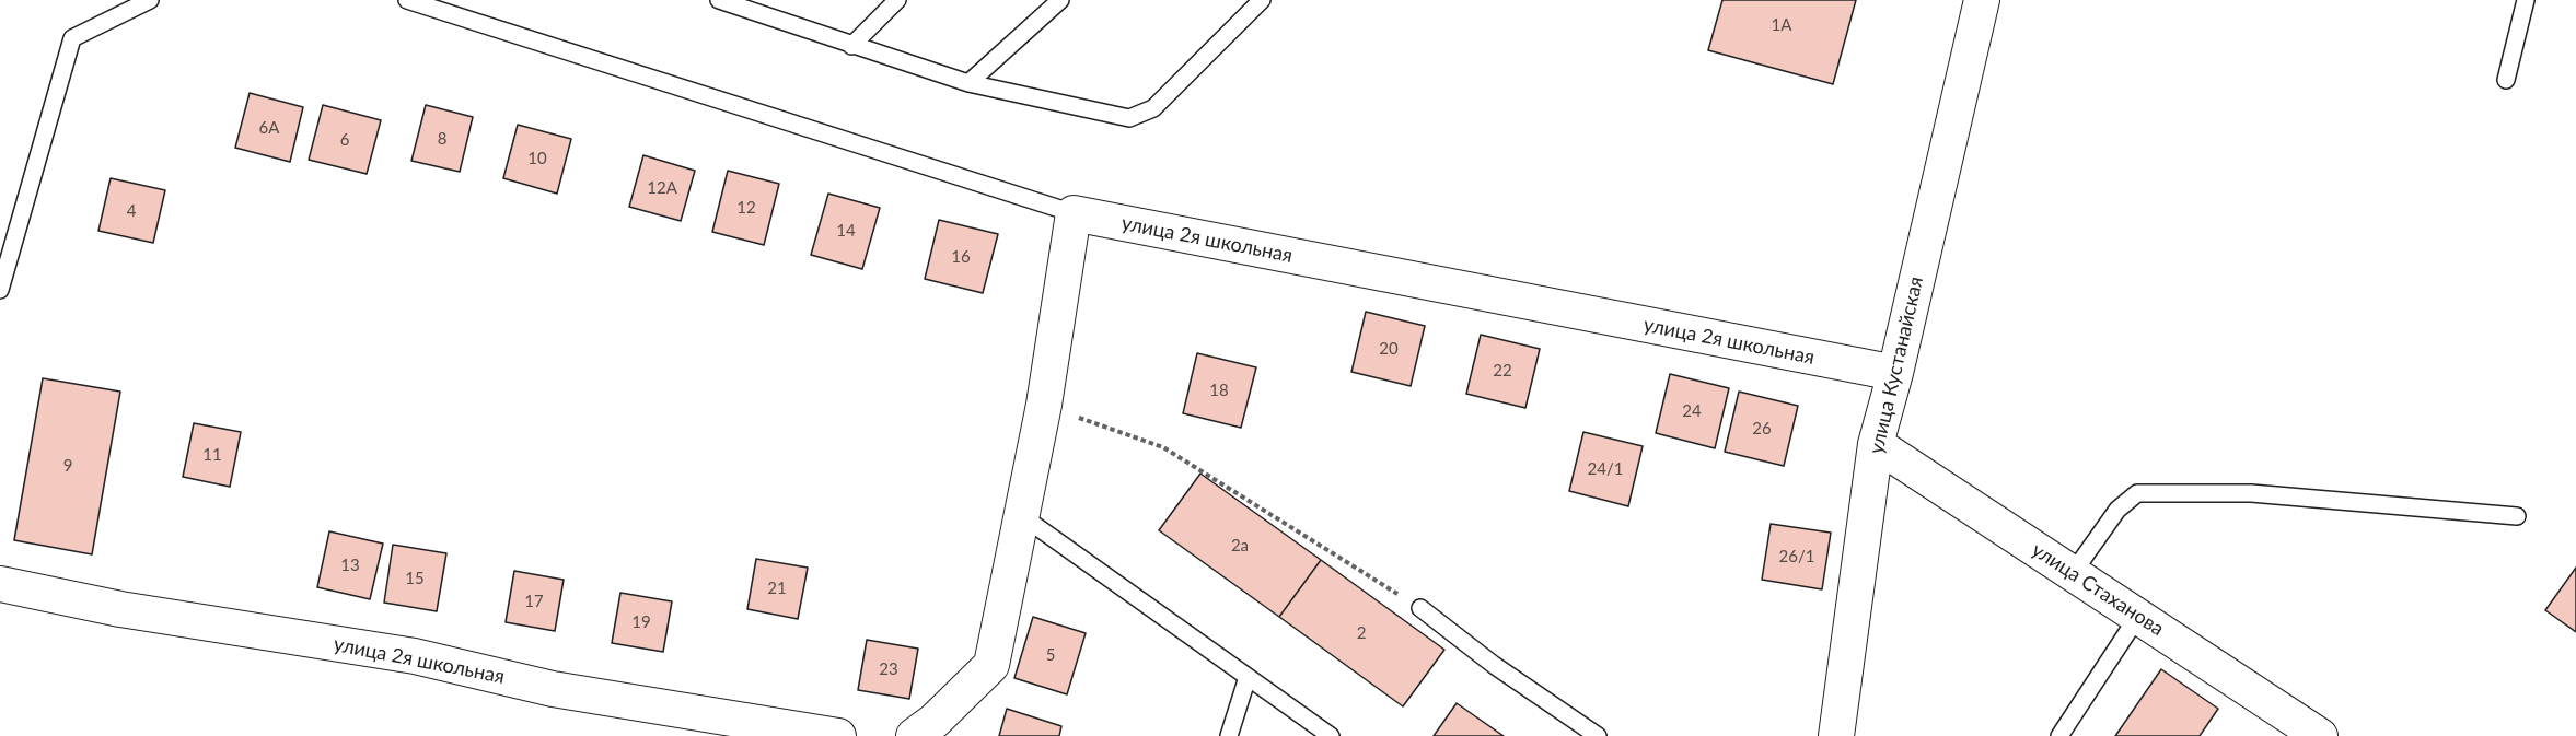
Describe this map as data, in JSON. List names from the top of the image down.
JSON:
{
  "streets": {
    "street": ["улица 2я школьная", "улица Кустанайская", "улица Стаханова"]
  },
  "crossings": [
    ["улица 2я школьная", "улица Кустанайская"],
    ["улица Кустанайская", "улица Стаханова"]
  ],
  "house_numbers": [
    "1А",
    "6А",
    "8",
    "6",
    "10",
    "12А",
    "12",
    "4",
    "14",
    "16",
    "20",
    "22",
    "18",
    "24",
    "26",
    "11",
    "9",
    "24/1",
    "2а",
    "26/1",
    "13",
    "15",
    "21",
    "17",
    "19",
    "2",
    "5",
    "23"
  ]
}
